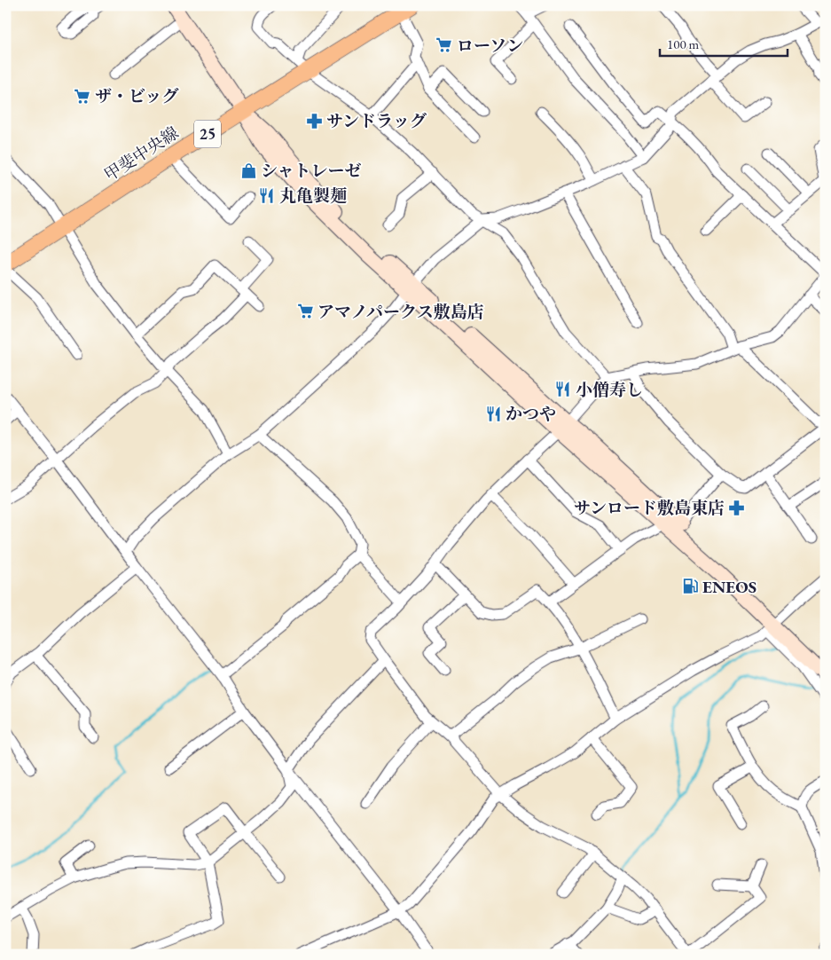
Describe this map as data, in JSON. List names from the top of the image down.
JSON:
{
  "streets": {
    "main road": ["25", "甲斐中央線"]
  },
  "places": {
    "supermarket": ["ローソン", "ザ・ビッグ", "アマノパークス敷島店"],
    "pharmacy": ["サンドラッグ", "サンロード敷島東店"],
    "shop": ["シャトレーゼ"],
    "restaurant": ["丸亀製麺", "小僧寿し", "かつや"],
    "fuel station": ["ENEOS"]
  },
  "scale_bar": "100 m"
}
